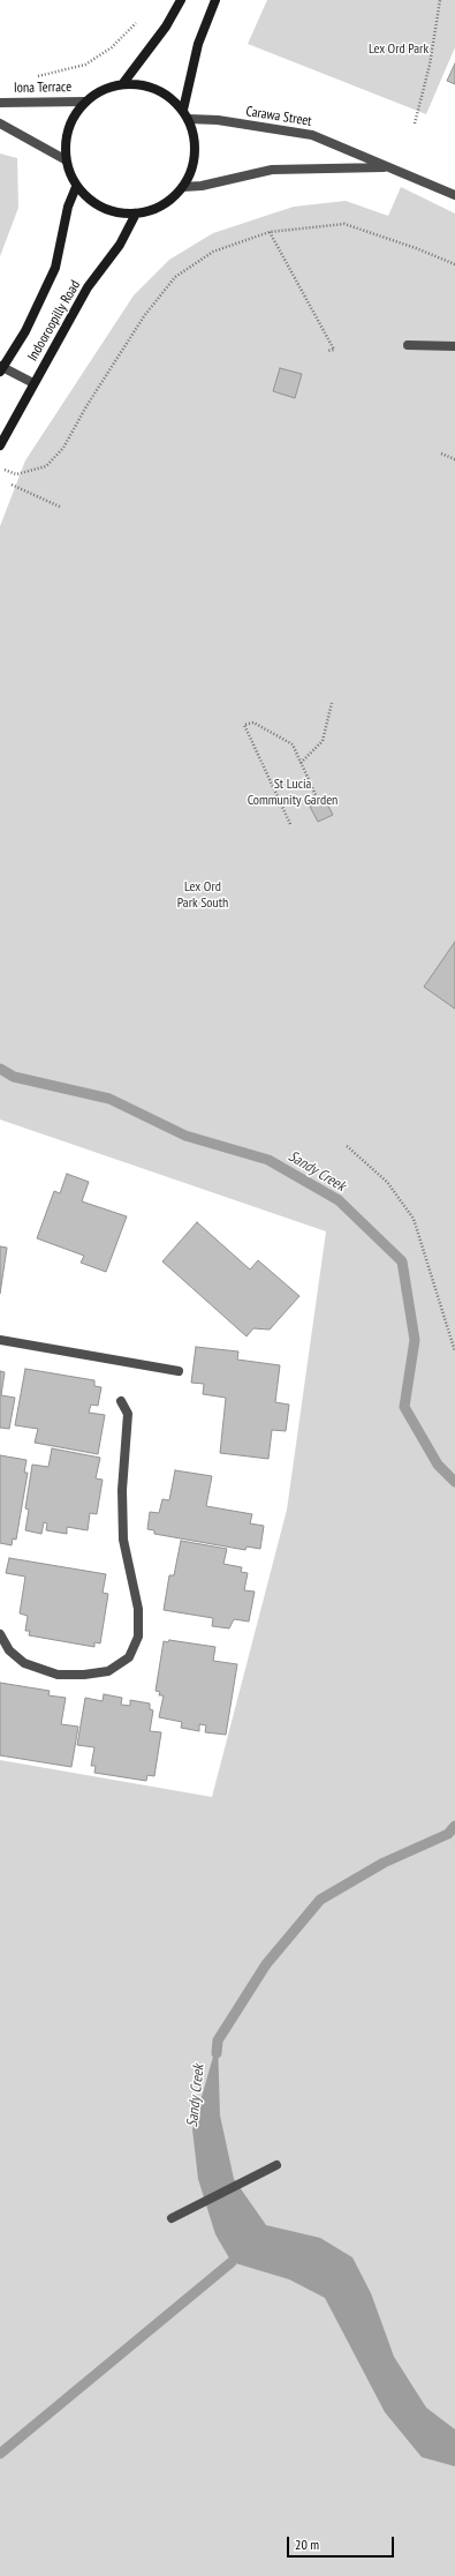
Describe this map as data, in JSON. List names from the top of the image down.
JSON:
{
  "streets": {
    "main road": ["Indooroopilly Road"],
    "street": ["Iona Terrace", "Carawa Street"]
  },
  "crossings": [
    ["Iona Terrace", "Carawa Street"],
    ["Iona Terrace", "Indooroopilly Road"],
    ["Carawa Street", "Indooroopilly Road"]
  ],
  "water": ["Sandy Creek"],
  "parks": ["Lex Ord Park", "St Lucia Community Garden", "Lex Ord Park South"],
  "scale_bar": "20 m"
}
